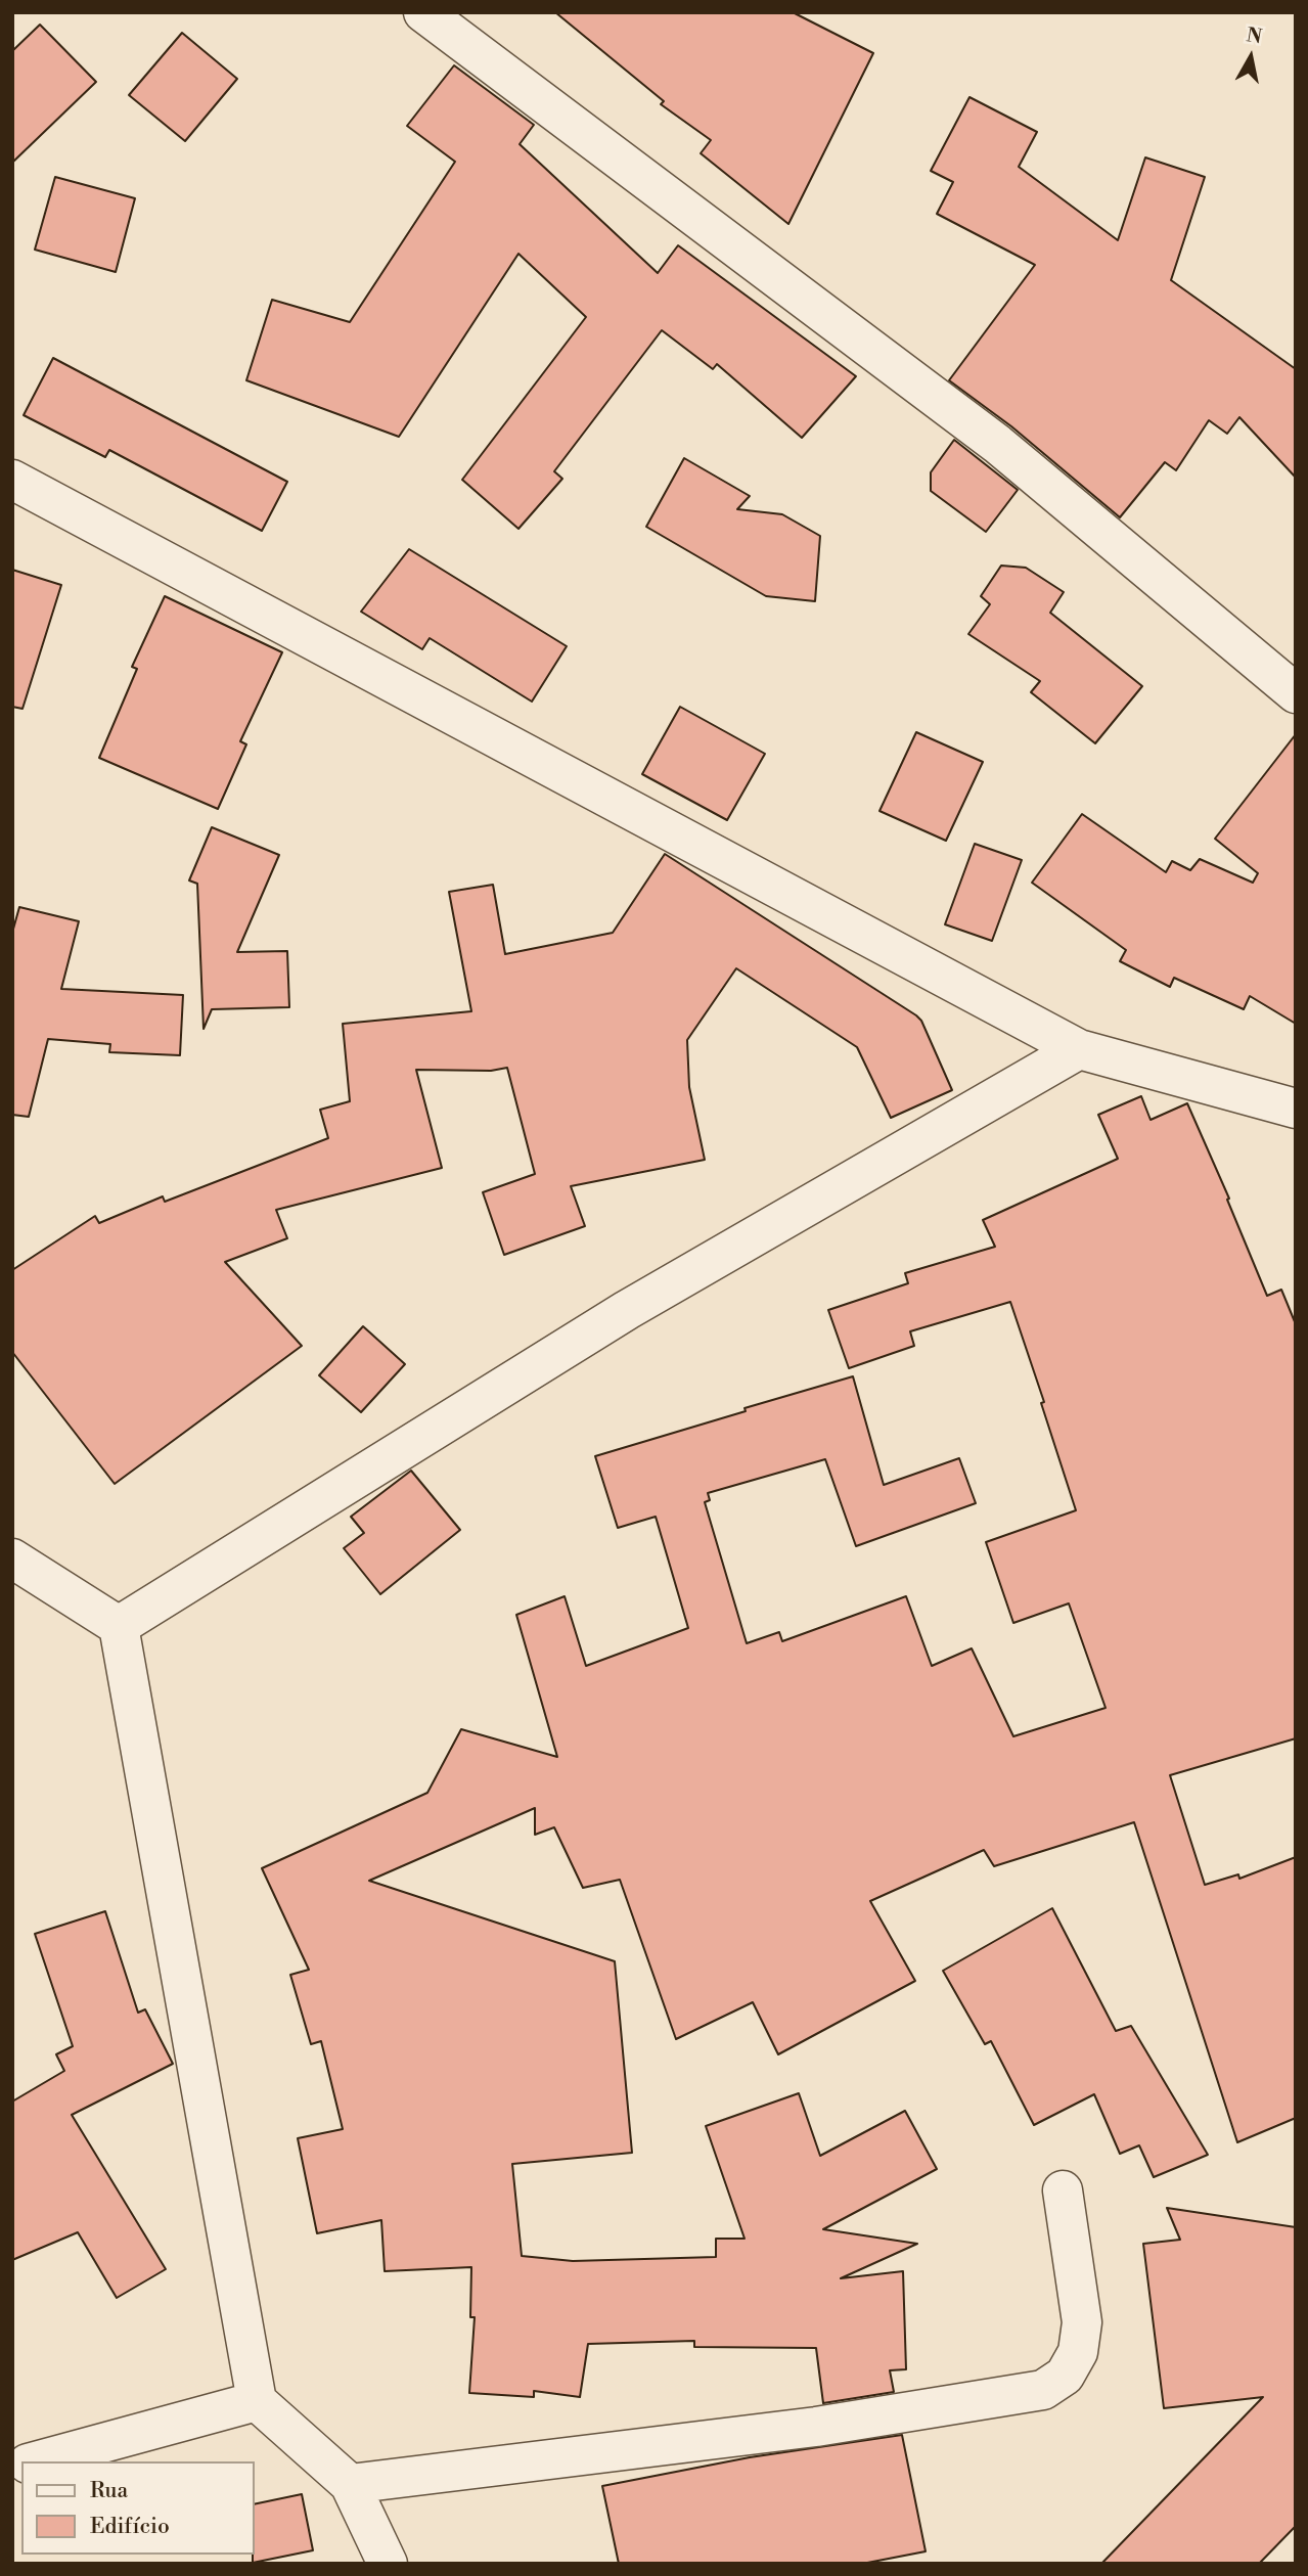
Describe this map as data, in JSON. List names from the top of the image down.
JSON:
{
  "legend": ["Rua", "Edifício"],
  "north": "top"
}
